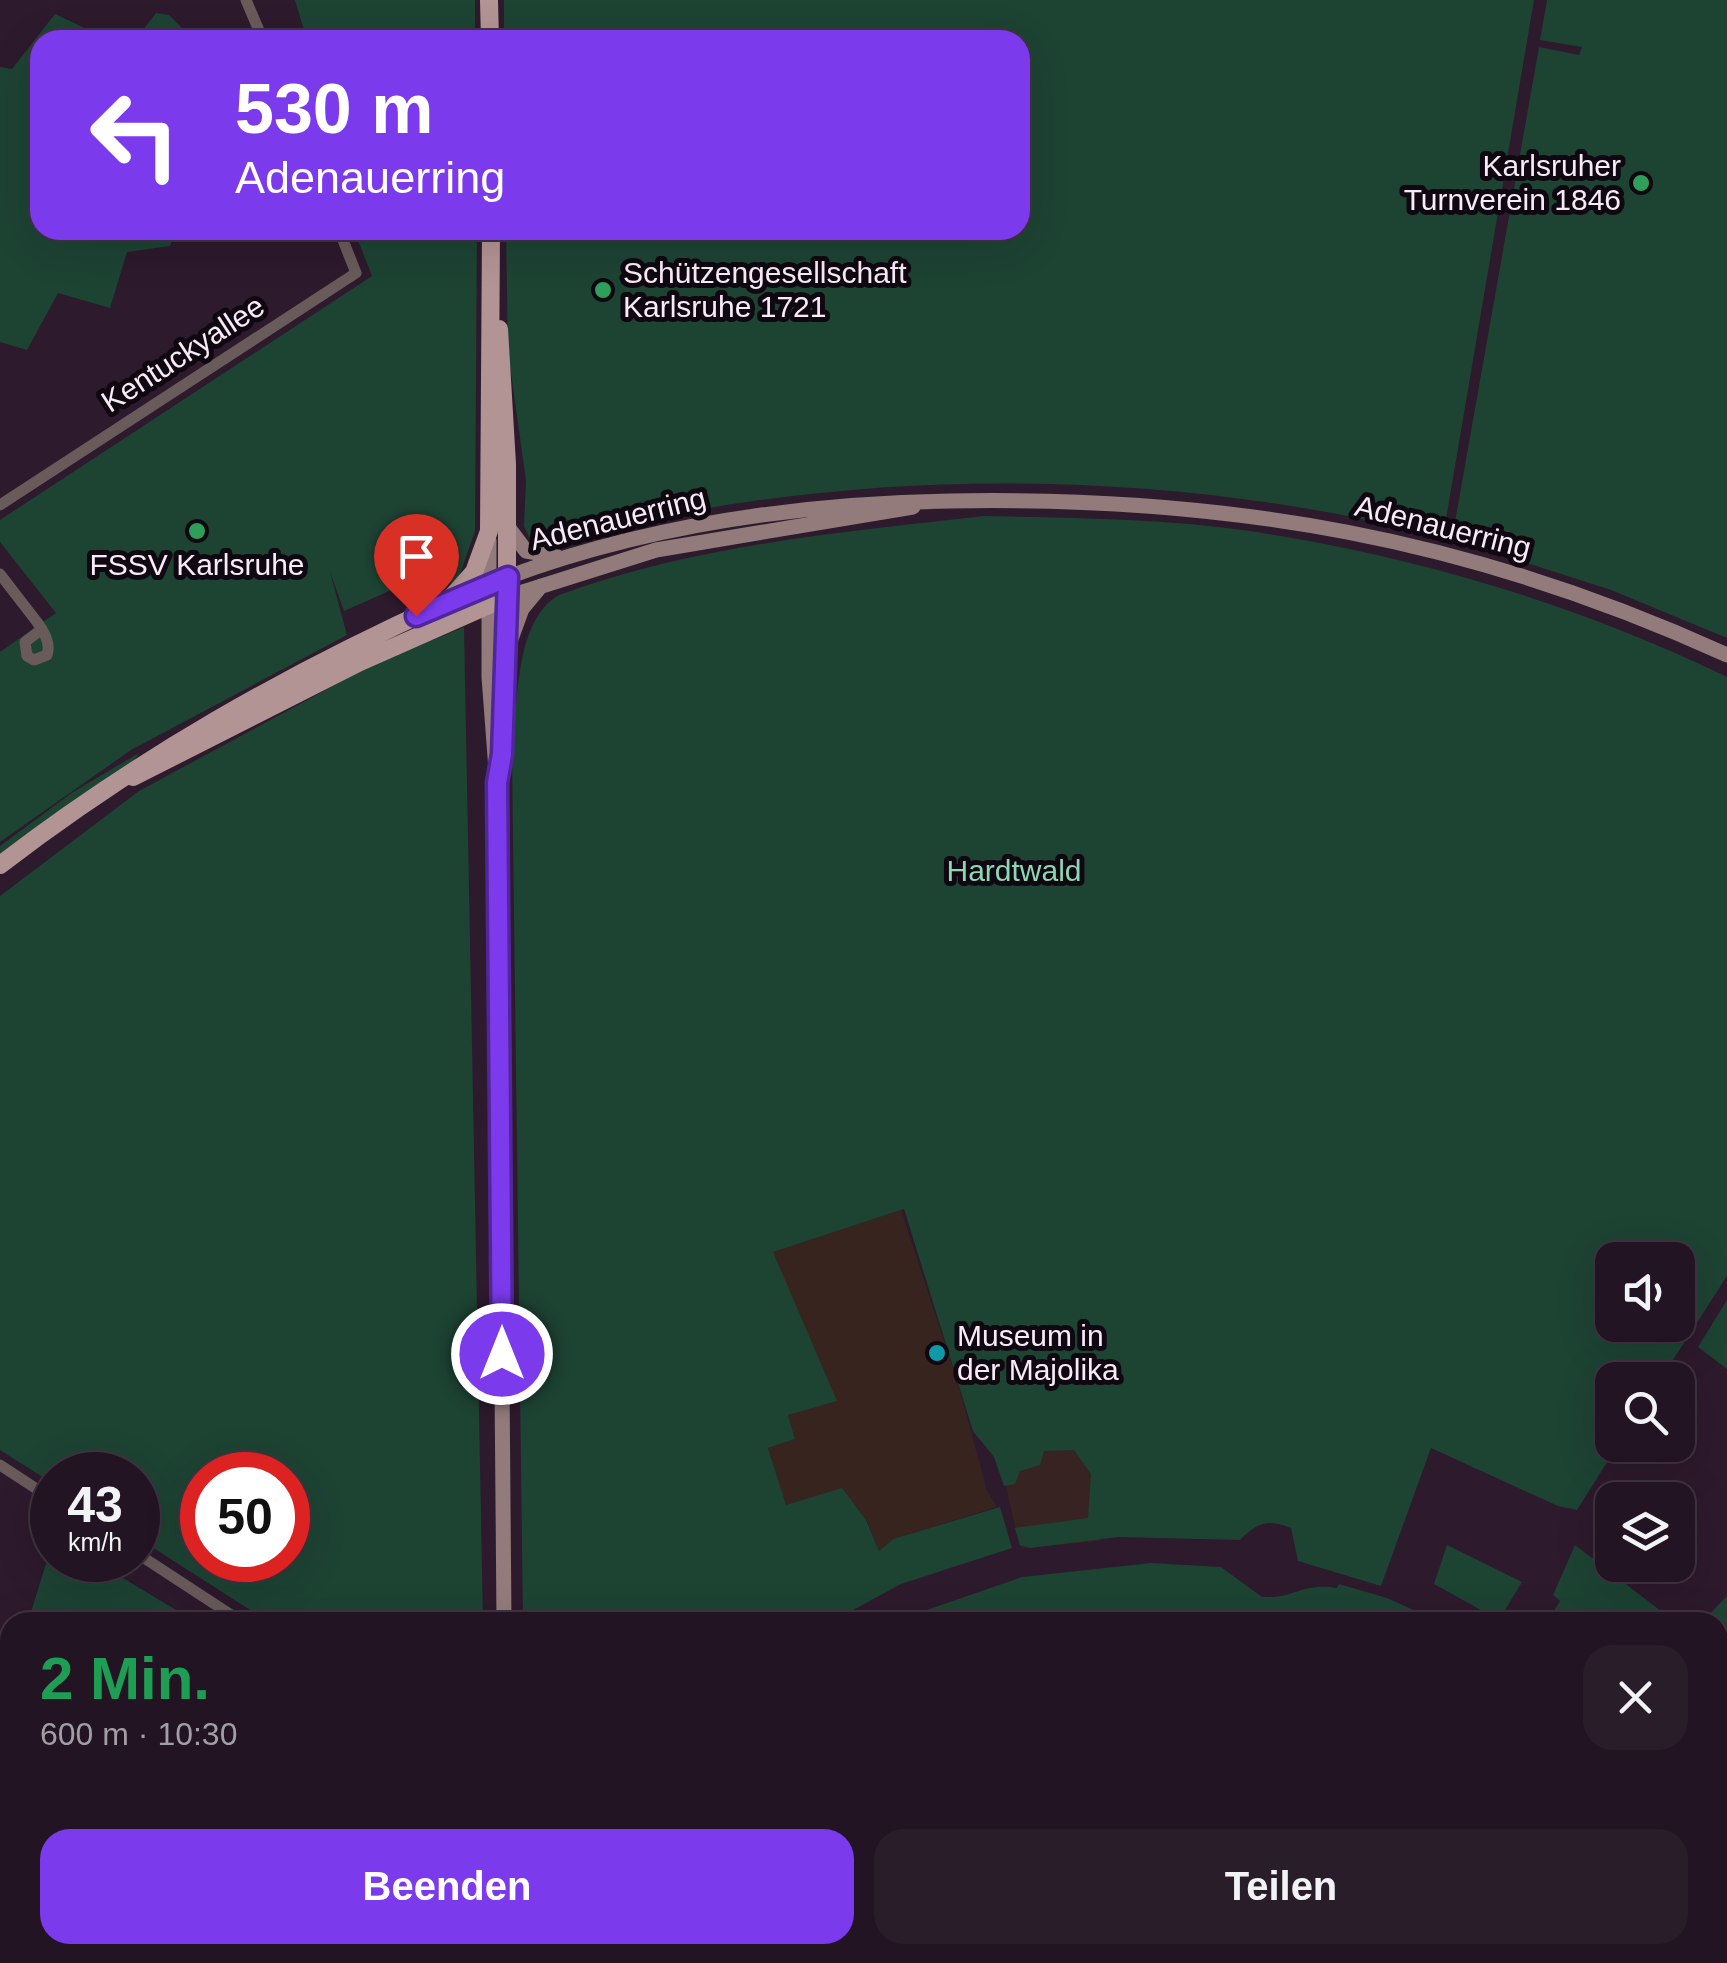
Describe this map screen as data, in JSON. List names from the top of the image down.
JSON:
{
  "streets": {
    "main road": ["Adenauerring"],
    "street": ["Kentuckyallee"]
  },
  "parks": ["Hardtwald"],
  "places": [
    "Karlsruher Turnverein 1846",
    "Schützengesellschaft Karlsruhe 1721",
    "FSSV Karlsruhe",
    "Museum in der Majolika"
  ],
  "page": {
    "turn": ["530 m", "Adenauerring"],
    "speed": "43 km/h",
    "limit": "50",
    "heading": ["2 Min.", "600 m · 10:30"],
    "buttons": ["Beenden", "Teilen"]
  }
}
